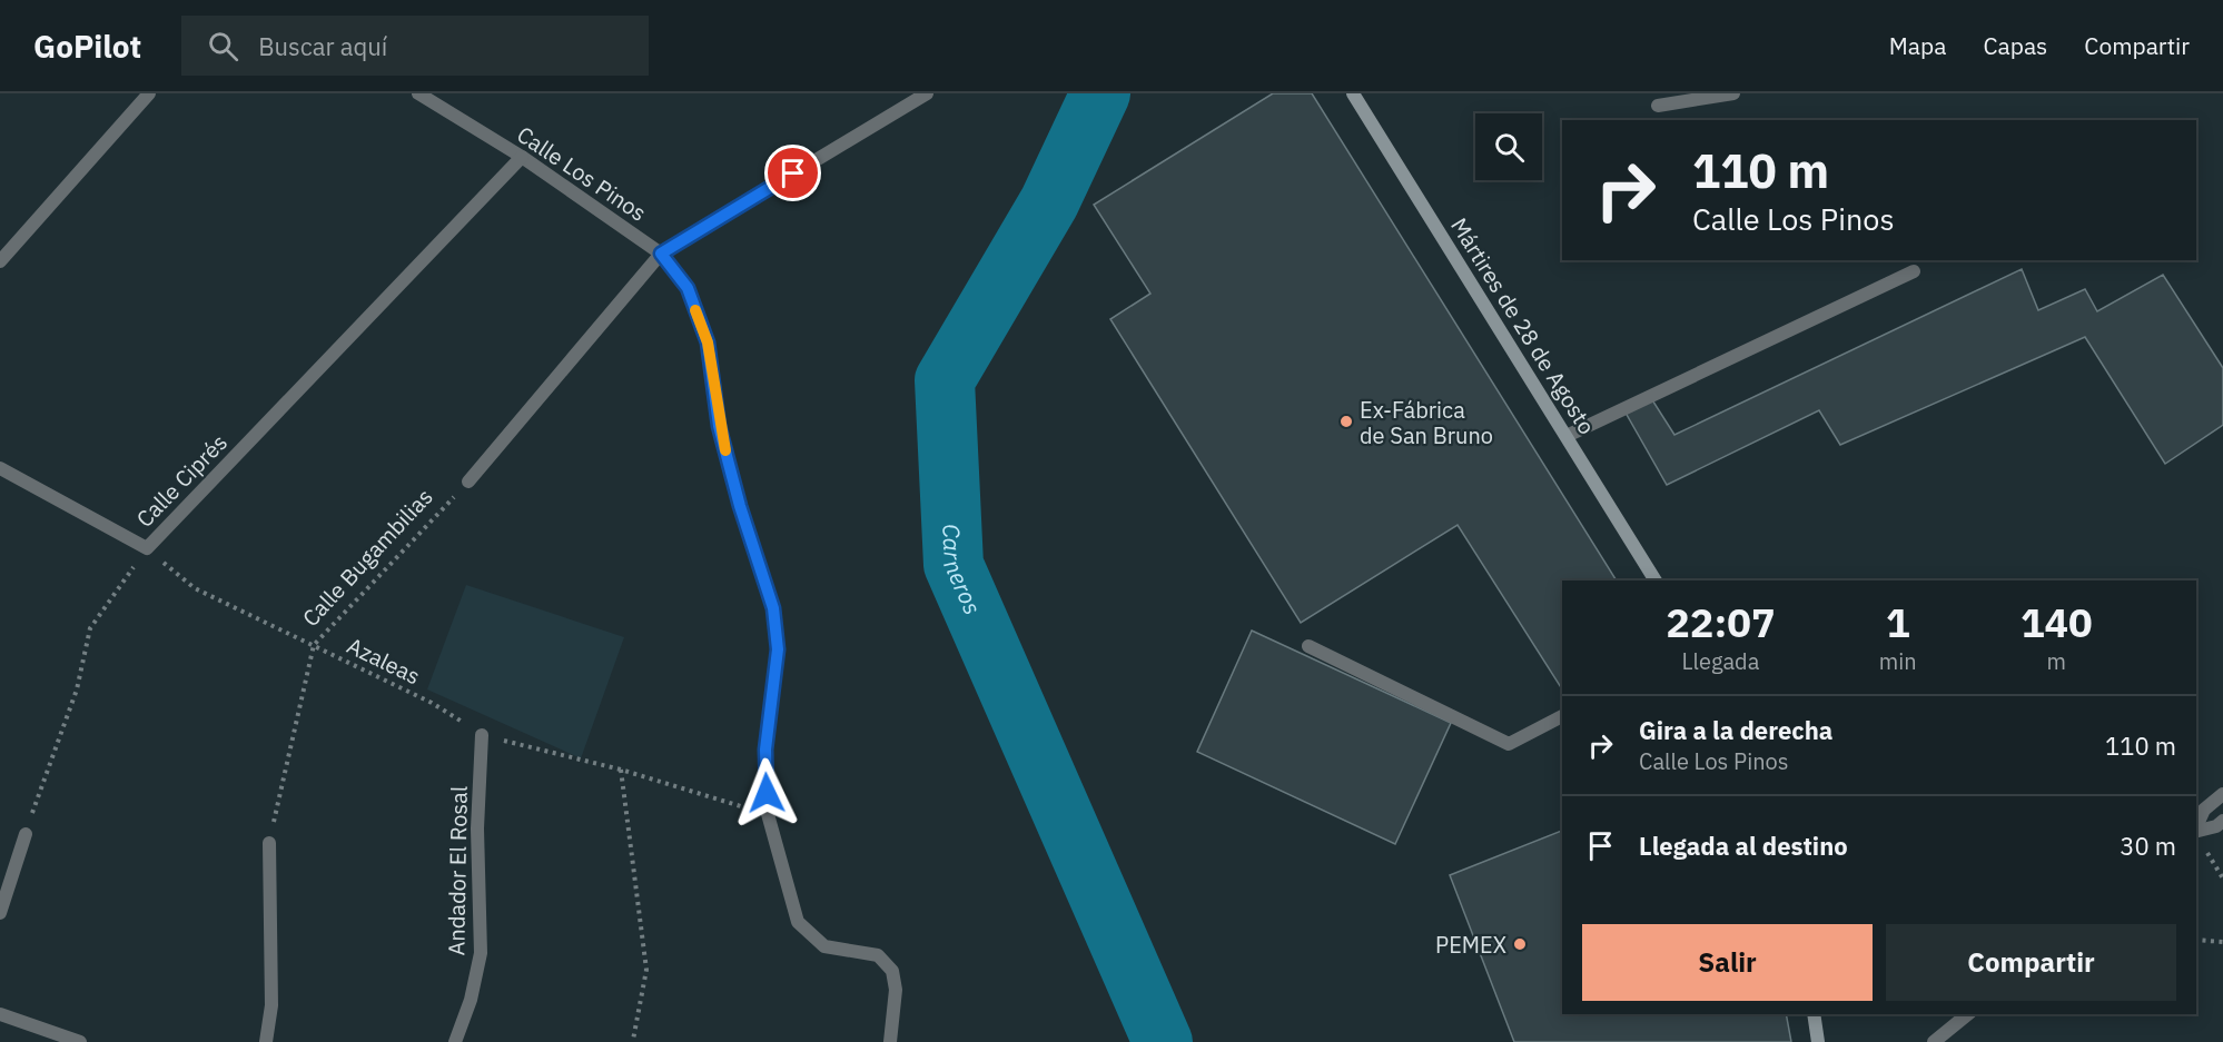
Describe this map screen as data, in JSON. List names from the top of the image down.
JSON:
{
  "streets": {
    "main road": ["Mártires de 28 de Agosto"],
    "street": ["Calle Los Pinos", "Calle Ciprés", "Andador El Rosal"],
    "path": ["Calle Bugambilias", "Azaleas"]
  },
  "crossings": [
    ["Calle Los Pinos", "Calle Ciprés"],
    ["Calle Los Pinos", "Azaleas"],
    ["Calle Ciprés", "Azaleas"],
    ["Calle Bugambilias", "Azaleas"],
    ["Azaleas", "Andador El Rosal"]
  ],
  "water": ["Carneros"],
  "places": ["Ex-Fábrica de San Bruno", "PEMEX"],
  "page": {
    "header": "GoPilot",
    "search": "Buscar aquí",
    "nav": ["Mapa", "Capas", "Compartir"],
    "turn": ["110 m", "Calle Los Pinos"],
    "eta": [
      "22:07",
      "Llegada",
      "1",
      "min",
      "140",
      "m"
    ],
    "list": [
      {
        "name": "Gira a la derecha",
        "note": "Calle Los Pinos",
        "value": "110 m"
      },
      {
        "name": "Llegada al destino",
        "value": "30 m"
      }
    ],
    "buttons": ["Salir", "Compartir"]
  }
}
